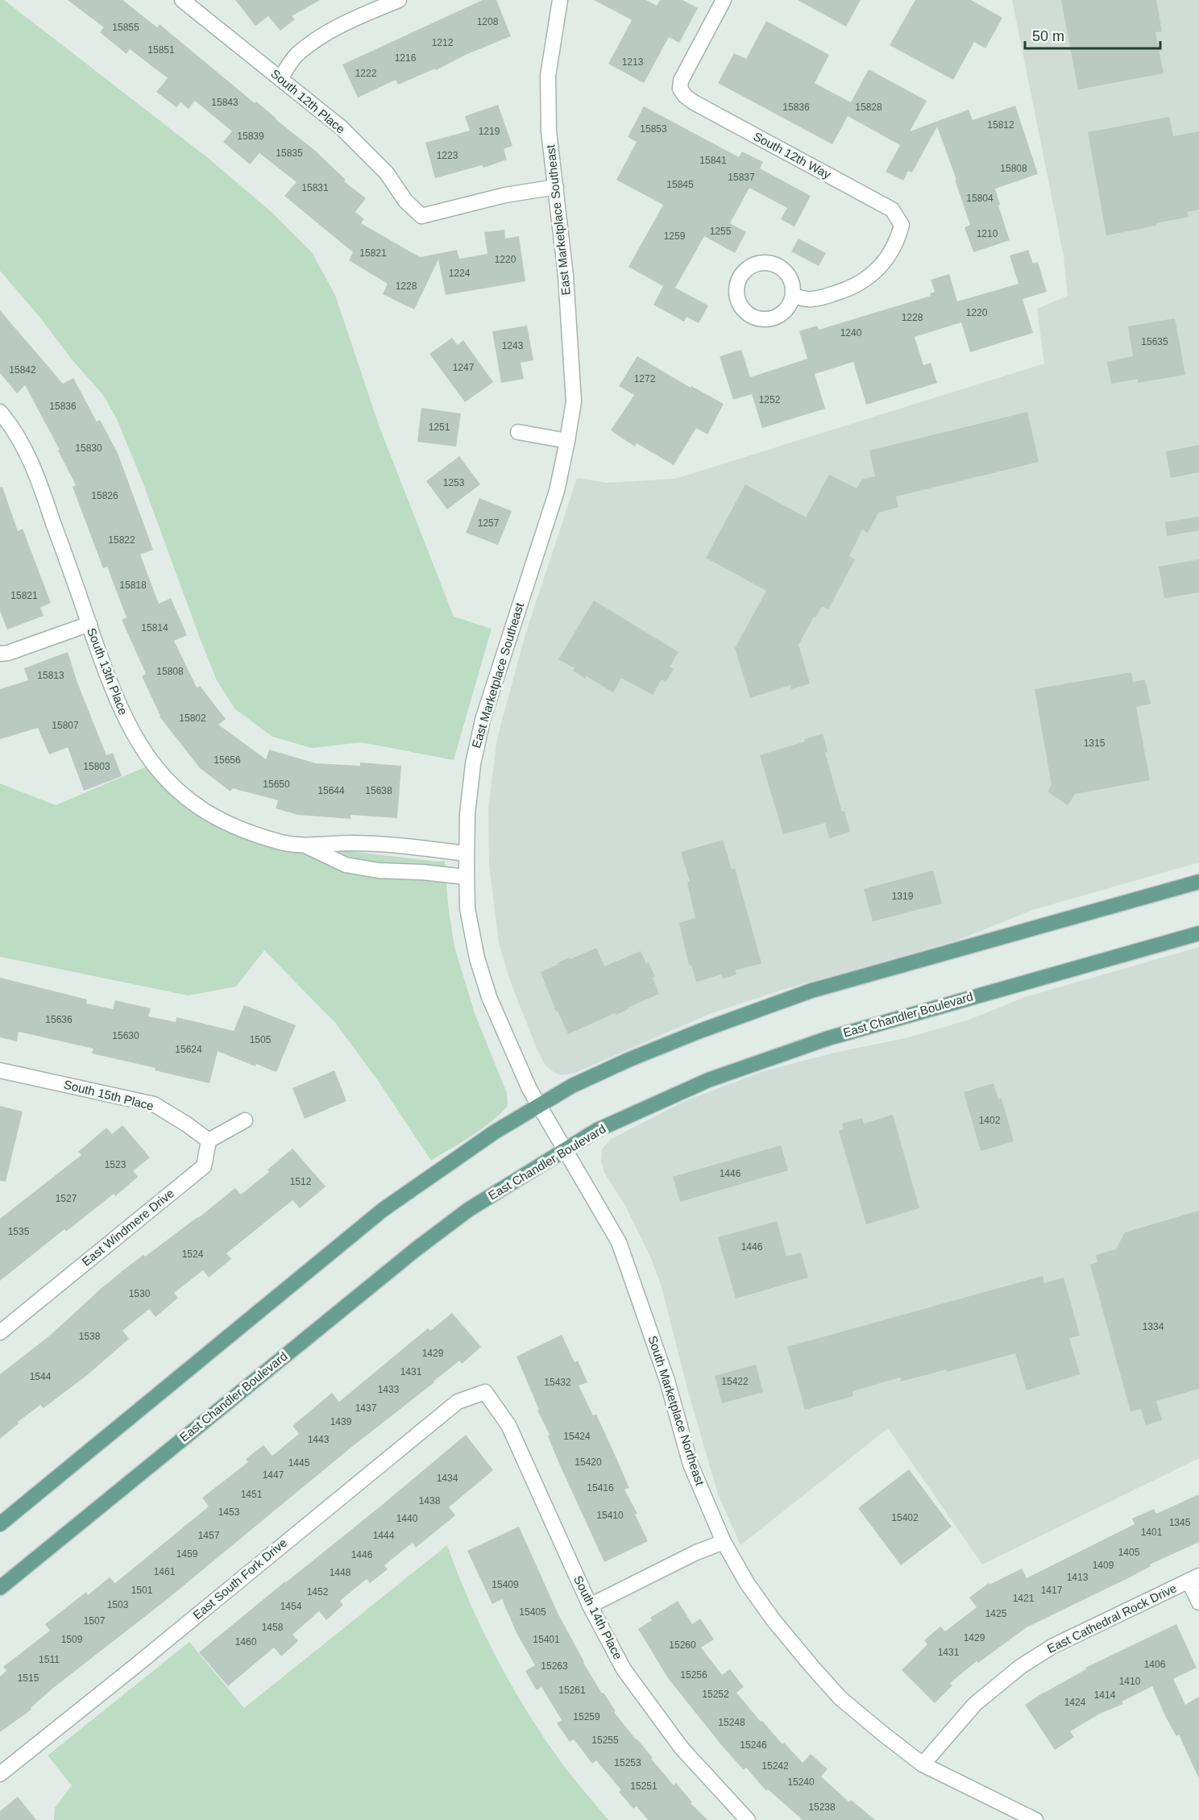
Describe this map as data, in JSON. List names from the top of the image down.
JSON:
{
  "streets": {
    "main road": ["East Chandler Boulevard"],
    "street": [
      "South 12th Place",
      "South 12th Way",
      "East Marketplace Southeast",
      "South 13th Place",
      "South 15th Place",
      "East Windmere Drive",
      "South Marketplace Northeast",
      "East South Fork Drive",
      "South 14th Place",
      "East Cathedral Rock Drive"
    ]
  },
  "crossings": [
    ["South 12th Place", "East Marketplace Southeast"],
    ["East Marketplace Southeast", "South 13th Place"],
    ["East Marketplace Southeast", "South Marketplace Northeast"],
    ["East Chandler Boulevard", "South Marketplace Northeast"],
    ["South 15th Place", "East Windmere Drive"],
    ["South Marketplace Northeast", "East Cathedral Rock Drive"],
    ["East South Fork Drive", "South 14th Place"]
  ],
  "house_numbers": [
    "1208",
    "15855",
    "1212",
    "15851",
    "1216",
    "1213",
    "1222",
    "15843",
    "15836",
    "15828",
    "15812",
    "15853",
    "1219",
    "15839",
    "15835",
    "1223",
    "15841",
    "15808",
    "15837",
    "15845",
    "15831",
    "15804",
    "1255",
    "1210",
    "1259",
    "15821",
    "1220",
    "1224",
    "1228",
    "1220",
    "1228",
    "1240",
    "15635",
    "1243",
    "1247",
    "15842",
    "1272",
    "1252",
    "15836",
    "1251",
    "15830",
    "1253",
    "15826",
    "1257",
    "15822",
    "15818",
    "15821",
    "15814",
    "15808",
    "15813",
    "15802",
    "15807",
    "1315",
    "15656",
    "15803",
    "15650",
    "15644",
    "15638",
    "1319",
    "15636",
    "15630",
    "1505",
    "15624",
    "1402",
    "1523",
    "1446",
    "1512",
    "1527",
    "1535",
    "1446",
    "1524",
    "1530",
    "1334",
    "1538",
    "1429",
    "1431",
    "1544",
    "15422",
    "15432",
    "1433",
    "1437",
    "1439",
    "15424",
    "1443",
    "15420",
    "1445",
    "1447",
    "1434",
    "15416",
    "1451",
    "1438",
    "1453",
    "15410",
    "15402",
    "1440",
    "1345",
    "1401",
    "1457",
    "1444",
    "1405",
    "1459",
    "1446",
    "1409",
    "1461",
    "1448",
    "1413",
    "15409",
    "1501",
    "1417",
    "1452",
    "1421",
    "1503",
    "1454",
    "15405",
    "1425",
    "1507",
    "1458",
    "1429",
    "1509",
    "15401",
    "1460",
    "15260",
    "1431",
    "1511",
    "1406",
    "15263",
    "15256",
    "1515",
    "1410",
    "15261",
    "15252",
    "1414",
    "1424",
    "15259",
    "15248",
    "15255",
    "15246",
    "15253",
    "15242",
    "15240",
    "15251",
    "15238"
  ],
  "scale_bar": "50 m"
}
